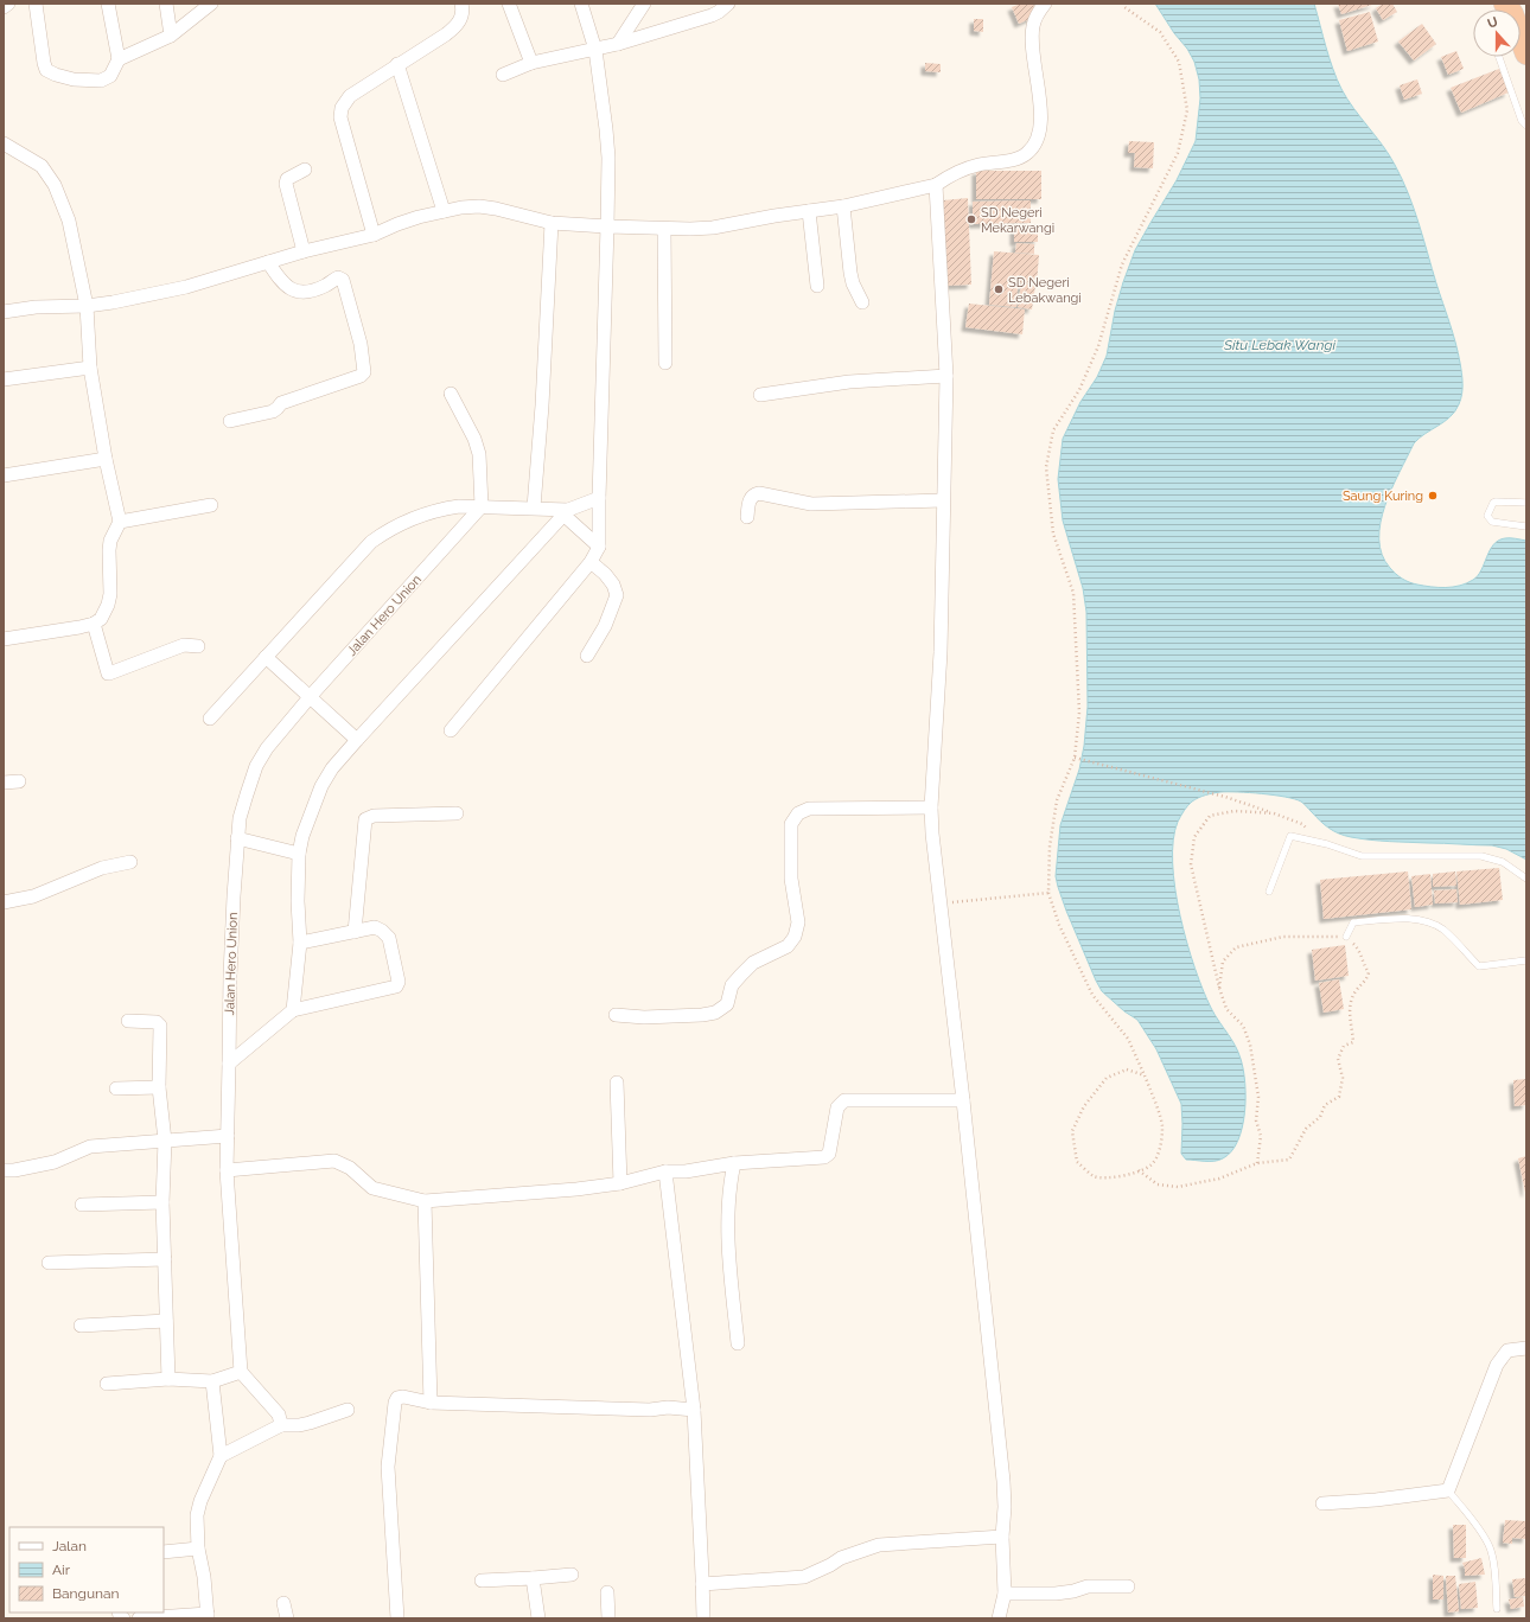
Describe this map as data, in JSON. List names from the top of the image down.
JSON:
{
  "streets": {
    "street": ["Jalan Hero Union"]
  },
  "water": ["Situ Lebak Wangi"],
  "places": ["SD Negeri Mekarwangi", "SD Negeri Lebakwangi", "Saung Kuring"],
  "legend": ["Jalan", "Air", "Bangunan"],
  "north": "top"
}
